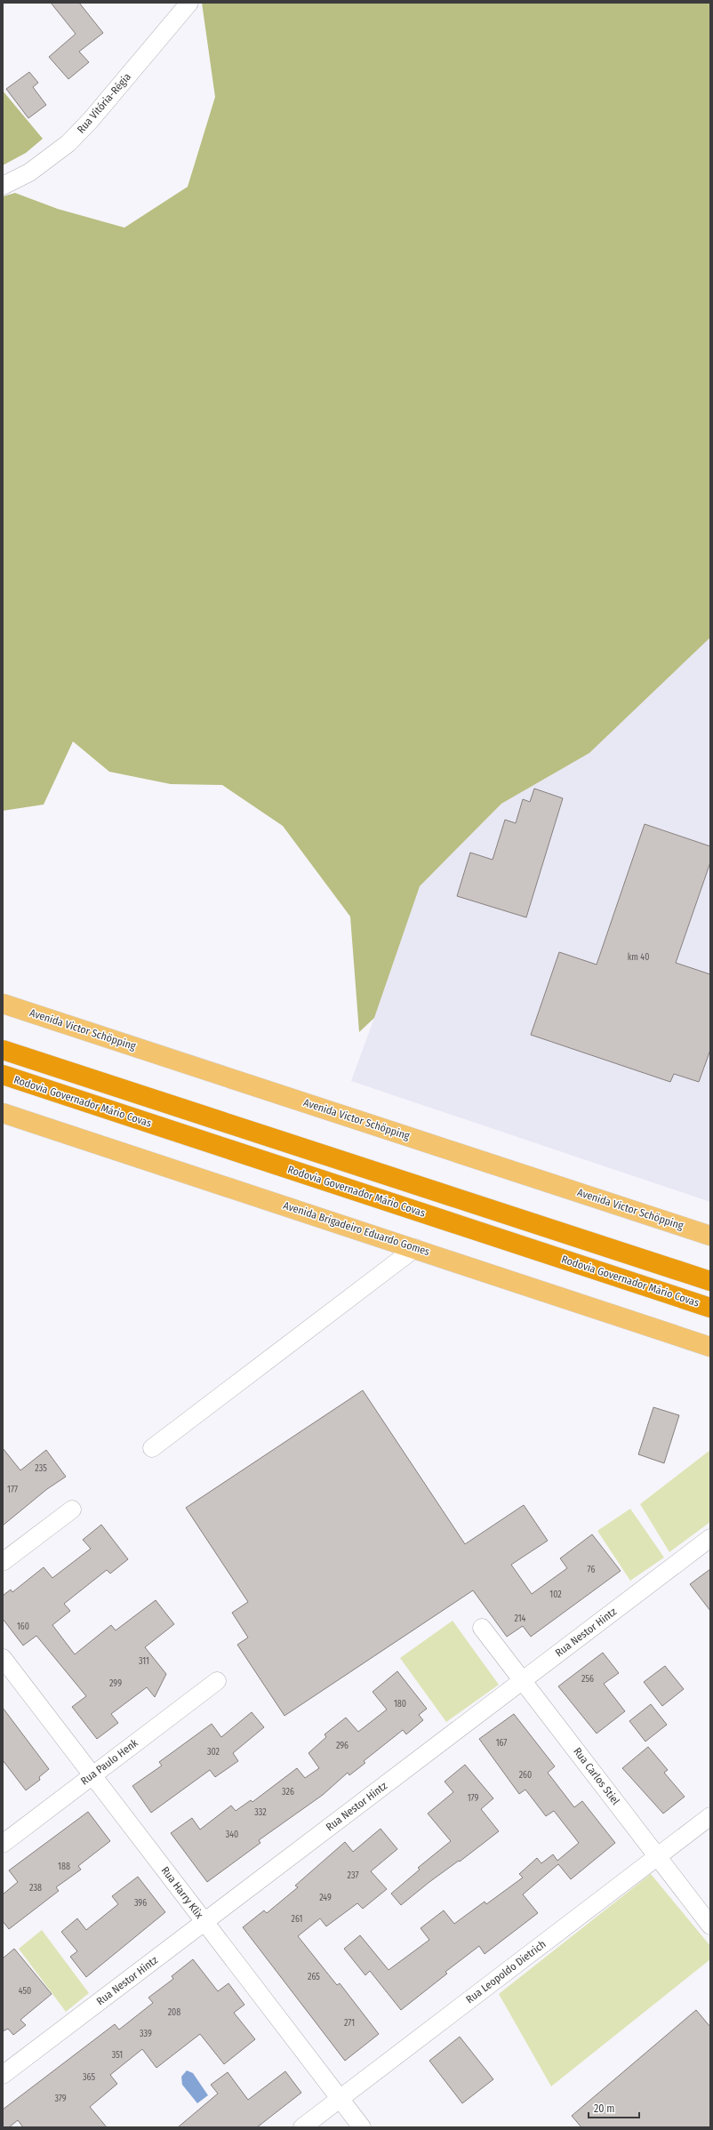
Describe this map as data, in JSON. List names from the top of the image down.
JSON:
{
  "streets": {
    "highway": ["Rodovia Governador Mário Covas"],
    "main road": ["Avenida Victor Schöpping", "Avenida Brigadeiro Eduardo Gomes"],
    "street": [
      "Rua Vitória-Régia",
      "Rua Nestor Hintz",
      "Rua Paulo Henk",
      "Rua Carlos Stiel",
      "Rua Harry Klix",
      "Rua Leopoldo Dietrich"
    ]
  },
  "crossings": [
    ["Rua Nestor Hintz", "Rua Carlos Stiel"],
    ["Rua Nestor Hintz", "Rua Harry Klix"],
    ["Rua Paulo Henk", "Rua Harry Klix"],
    ["Rua Carlos Stiel", "Rua Leopoldo Dietrich"],
    ["Rua Harry Klix", "Rua Leopoldo Dietrich"]
  ],
  "house_numbers": [
    "km 40",
    "235",
    "177",
    "76",
    "102",
    "214",
    "160",
    "311",
    "256",
    "299",
    "180",
    "167",
    "296",
    "302",
    "260",
    "326",
    "179",
    "332",
    "340",
    "188",
    "237",
    "238",
    "249",
    "396",
    "261",
    "265",
    "450",
    "208",
    "271",
    "339",
    "351",
    "365",
    "379"
  ],
  "scale_bar": "20 m"
}
